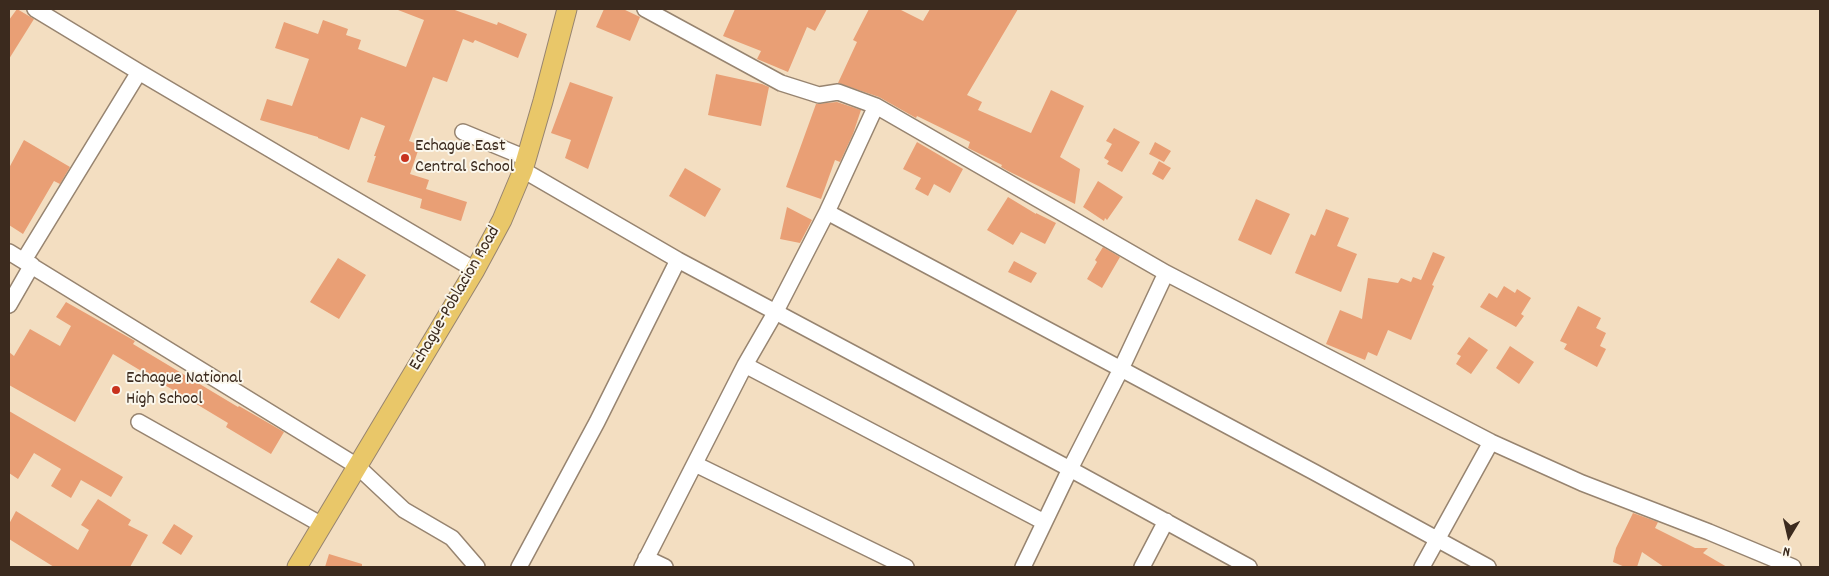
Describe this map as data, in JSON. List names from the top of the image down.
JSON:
{
  "streets": {
    "main road": ["Echague-Poblacion Road"]
  },
  "places": ["Echague East Central School", "Echague National High School"],
  "north": "bottom"
}
